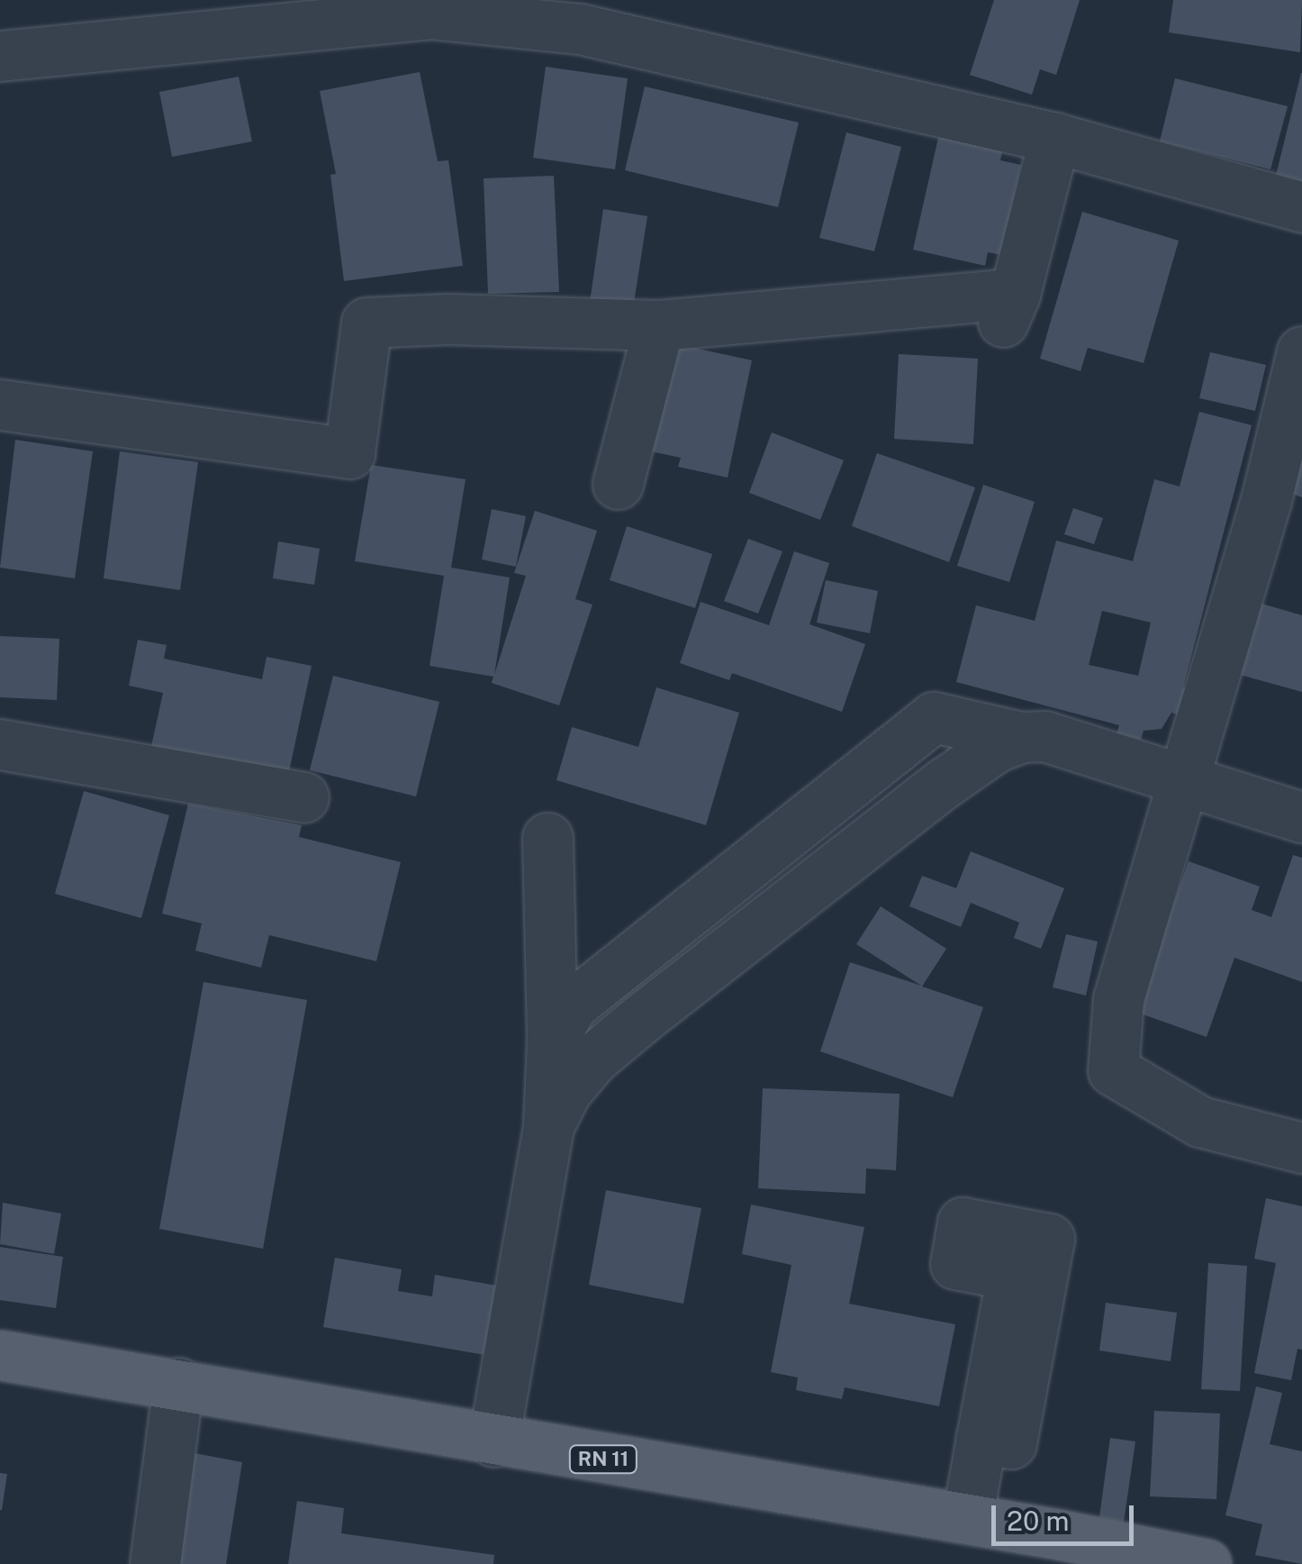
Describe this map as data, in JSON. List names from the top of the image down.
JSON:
{
  "streets": {
    "main road": ["RN 11"]
  },
  "scale_bar": "20 m"
}
